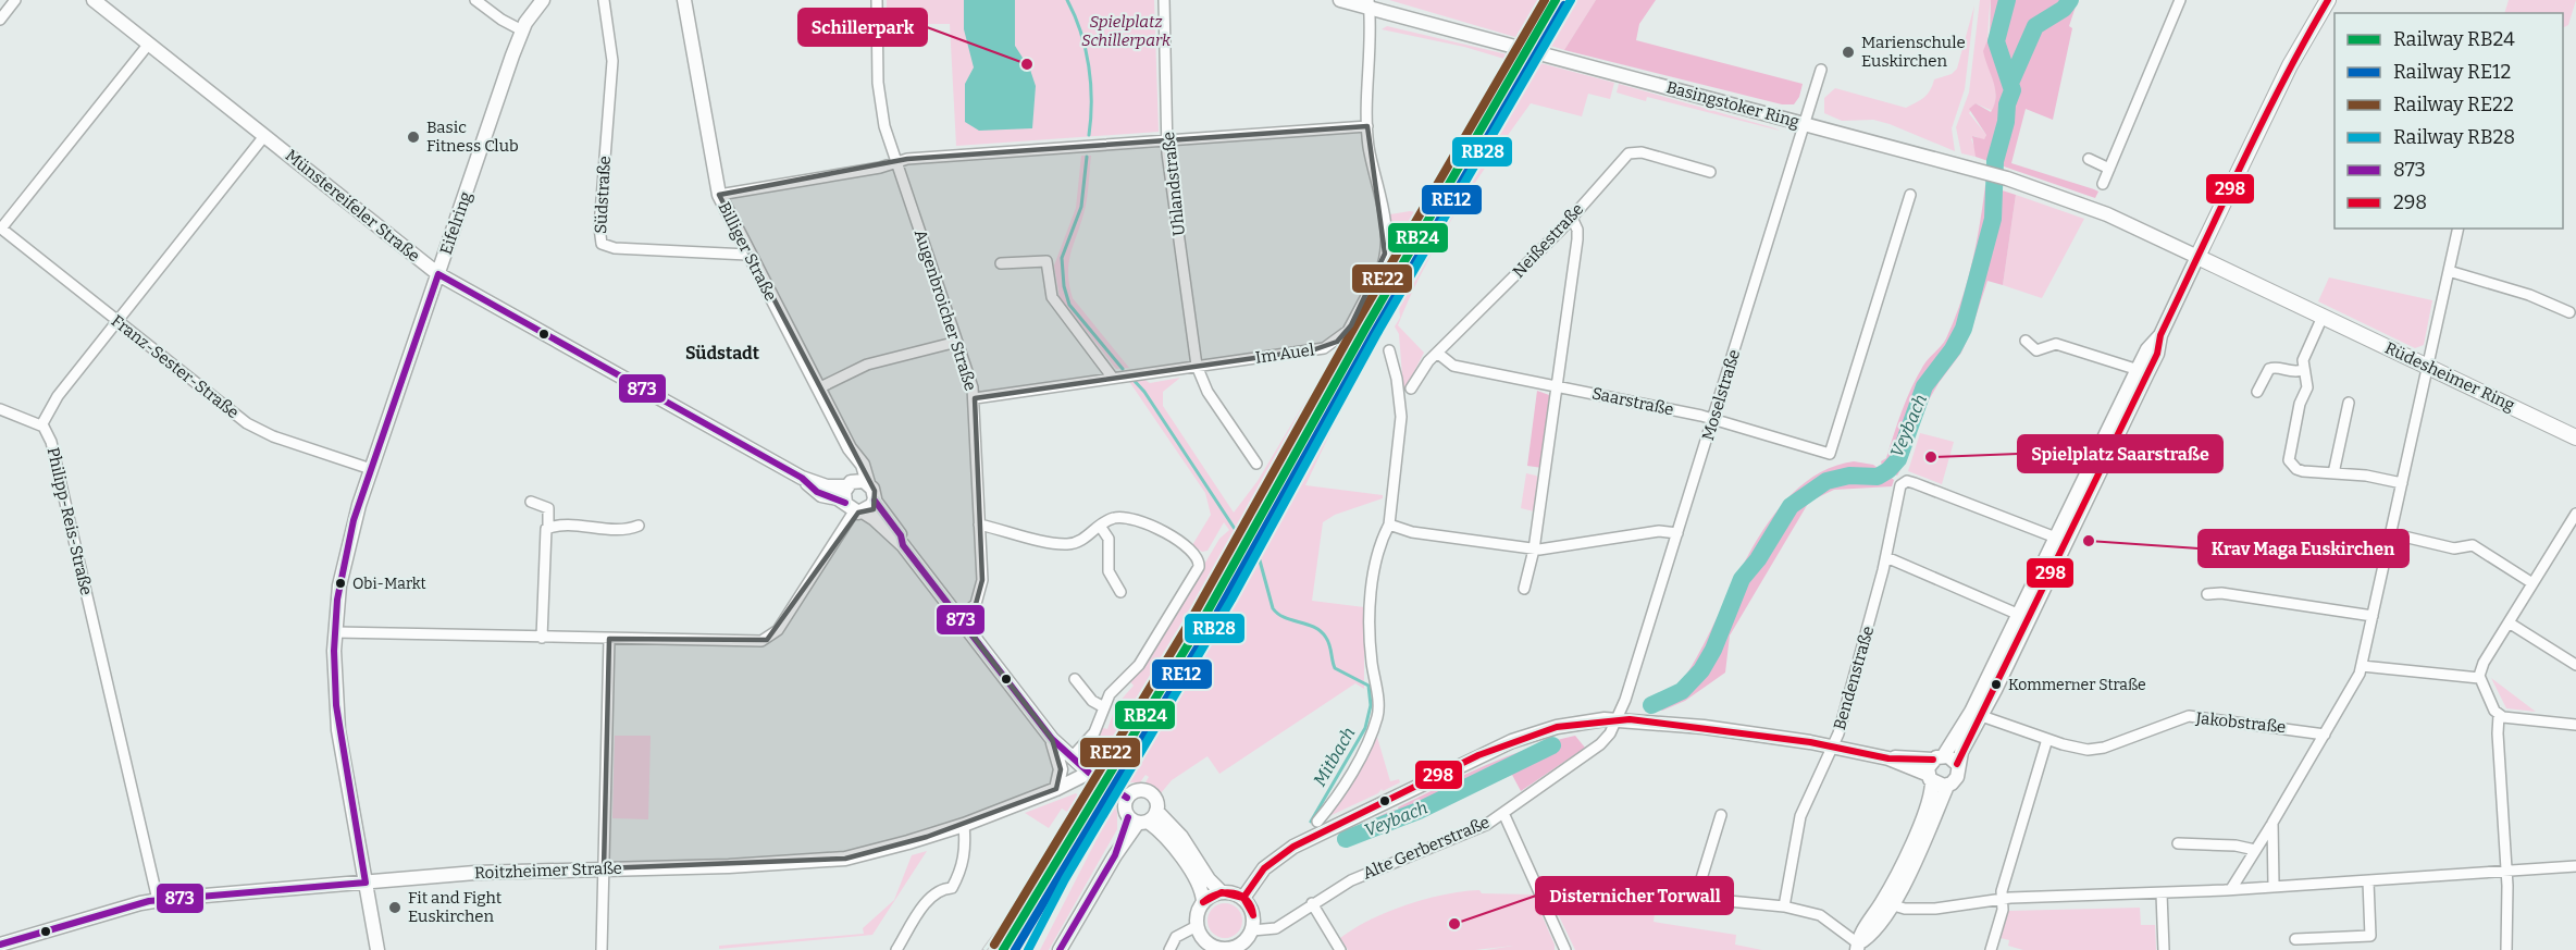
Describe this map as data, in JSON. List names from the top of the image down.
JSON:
{
  "streets": {
    "main road": ["Rüdesheimer Ring"],
    "street": [
      "Basingstoker Ring",
      "Uhlandstraße",
      "Südstraße",
      "Münstereifeler Straße",
      "Eifelring",
      "Neißestraße",
      "Billiger Straße",
      "Augenbroicher Straße",
      "Im Auel",
      "Franz-Sester-Straße",
      "Moselstraße",
      "Saarstraße",
      "Philipp-Reis-Straße",
      "Bendenstraße",
      "Jakobstraße",
      "Alte Gerberstraße",
      "Roitzheimer Straße"
    ]
  },
  "crossings": [
    ["Basingstoker Ring", "Im Auel"],
    ["Basingstoker Ring", "Rüdesheimer Ring"],
    ["Basingstoker Ring", "Moselstraße"],
    ["Uhlandstraße", "Im Auel"],
    ["Südstraße", "Billiger Straße"],
    ["Münstereifeler Straße", "Eifelring"],
    ["Münstereifeler Straße", "Billiger Straße"],
    ["Münstereifeler Straße", "Augenbroicher Straße"],
    ["Münstereifeler Straße", "Philipp-Reis-Straße"],
    ["Münstereifeler Straße", "Roitzheimer Straße"],
    ["Eifelring", "Franz-Sester-Straße"],
    ["Eifelring", "Roitzheimer Straße"],
    ["Neißestraße", "Saarstraße"],
    ["Augenbroicher Straße", "Im Auel"],
    ["Franz-Sester-Straße", "Philipp-Reis-Straße"],
    ["Moselstraße", "Saarstraße"],
    ["Moselstraße", "Alte Gerberstraße"],
    ["Philipp-Reis-Straße", "Roitzheimer Straße"]
  ],
  "districts": ["Südstadt"],
  "water": ["Veybach", "Mitbach"],
  "parks": ["Spielplatz Schillerpark"],
  "places": [
    "Marienschule Euskirchen",
    "Schillerpark",
    "Basic Fitness Club",
    "Spielplatz Saarstraße",
    "Krav Maga Euskirchen",
    "Obi-Markt",
    "Kommerner Straße",
    "Fit and Fight Euskirchen",
    "Disternicher Torwall"
  ],
  "lines": [
    "rail line RB24",
    "rail line RE22",
    "rail line RB28",
    "transit line 298",
    "rail line RE12",
    "transit line 873"
  ],
  "legend": [
    "Railway RB24",
    "Railway RE12",
    "Railway RE22",
    "Railway RB28",
    "873",
    "298"
  ]
}
